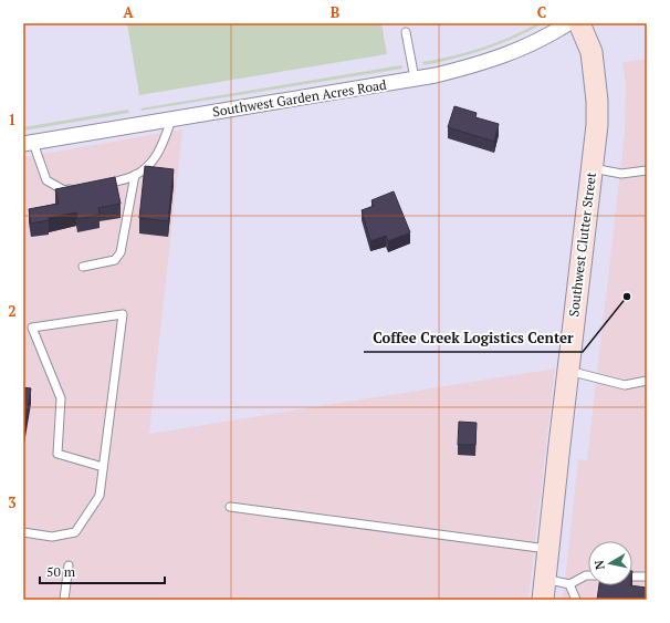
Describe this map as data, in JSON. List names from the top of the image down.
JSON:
{
  "streets": {
    "street": ["Southwest Garden Acres Road", "Southwest Clutter Street"]
  },
  "places": ["Coffee Creek Logistics Center"],
  "scale_bar": "50 m",
  "north": "left",
  "grid": {
    "columns": ["A", "B", "C"],
    "rows": ["1", "2", "3"]
  }
}
